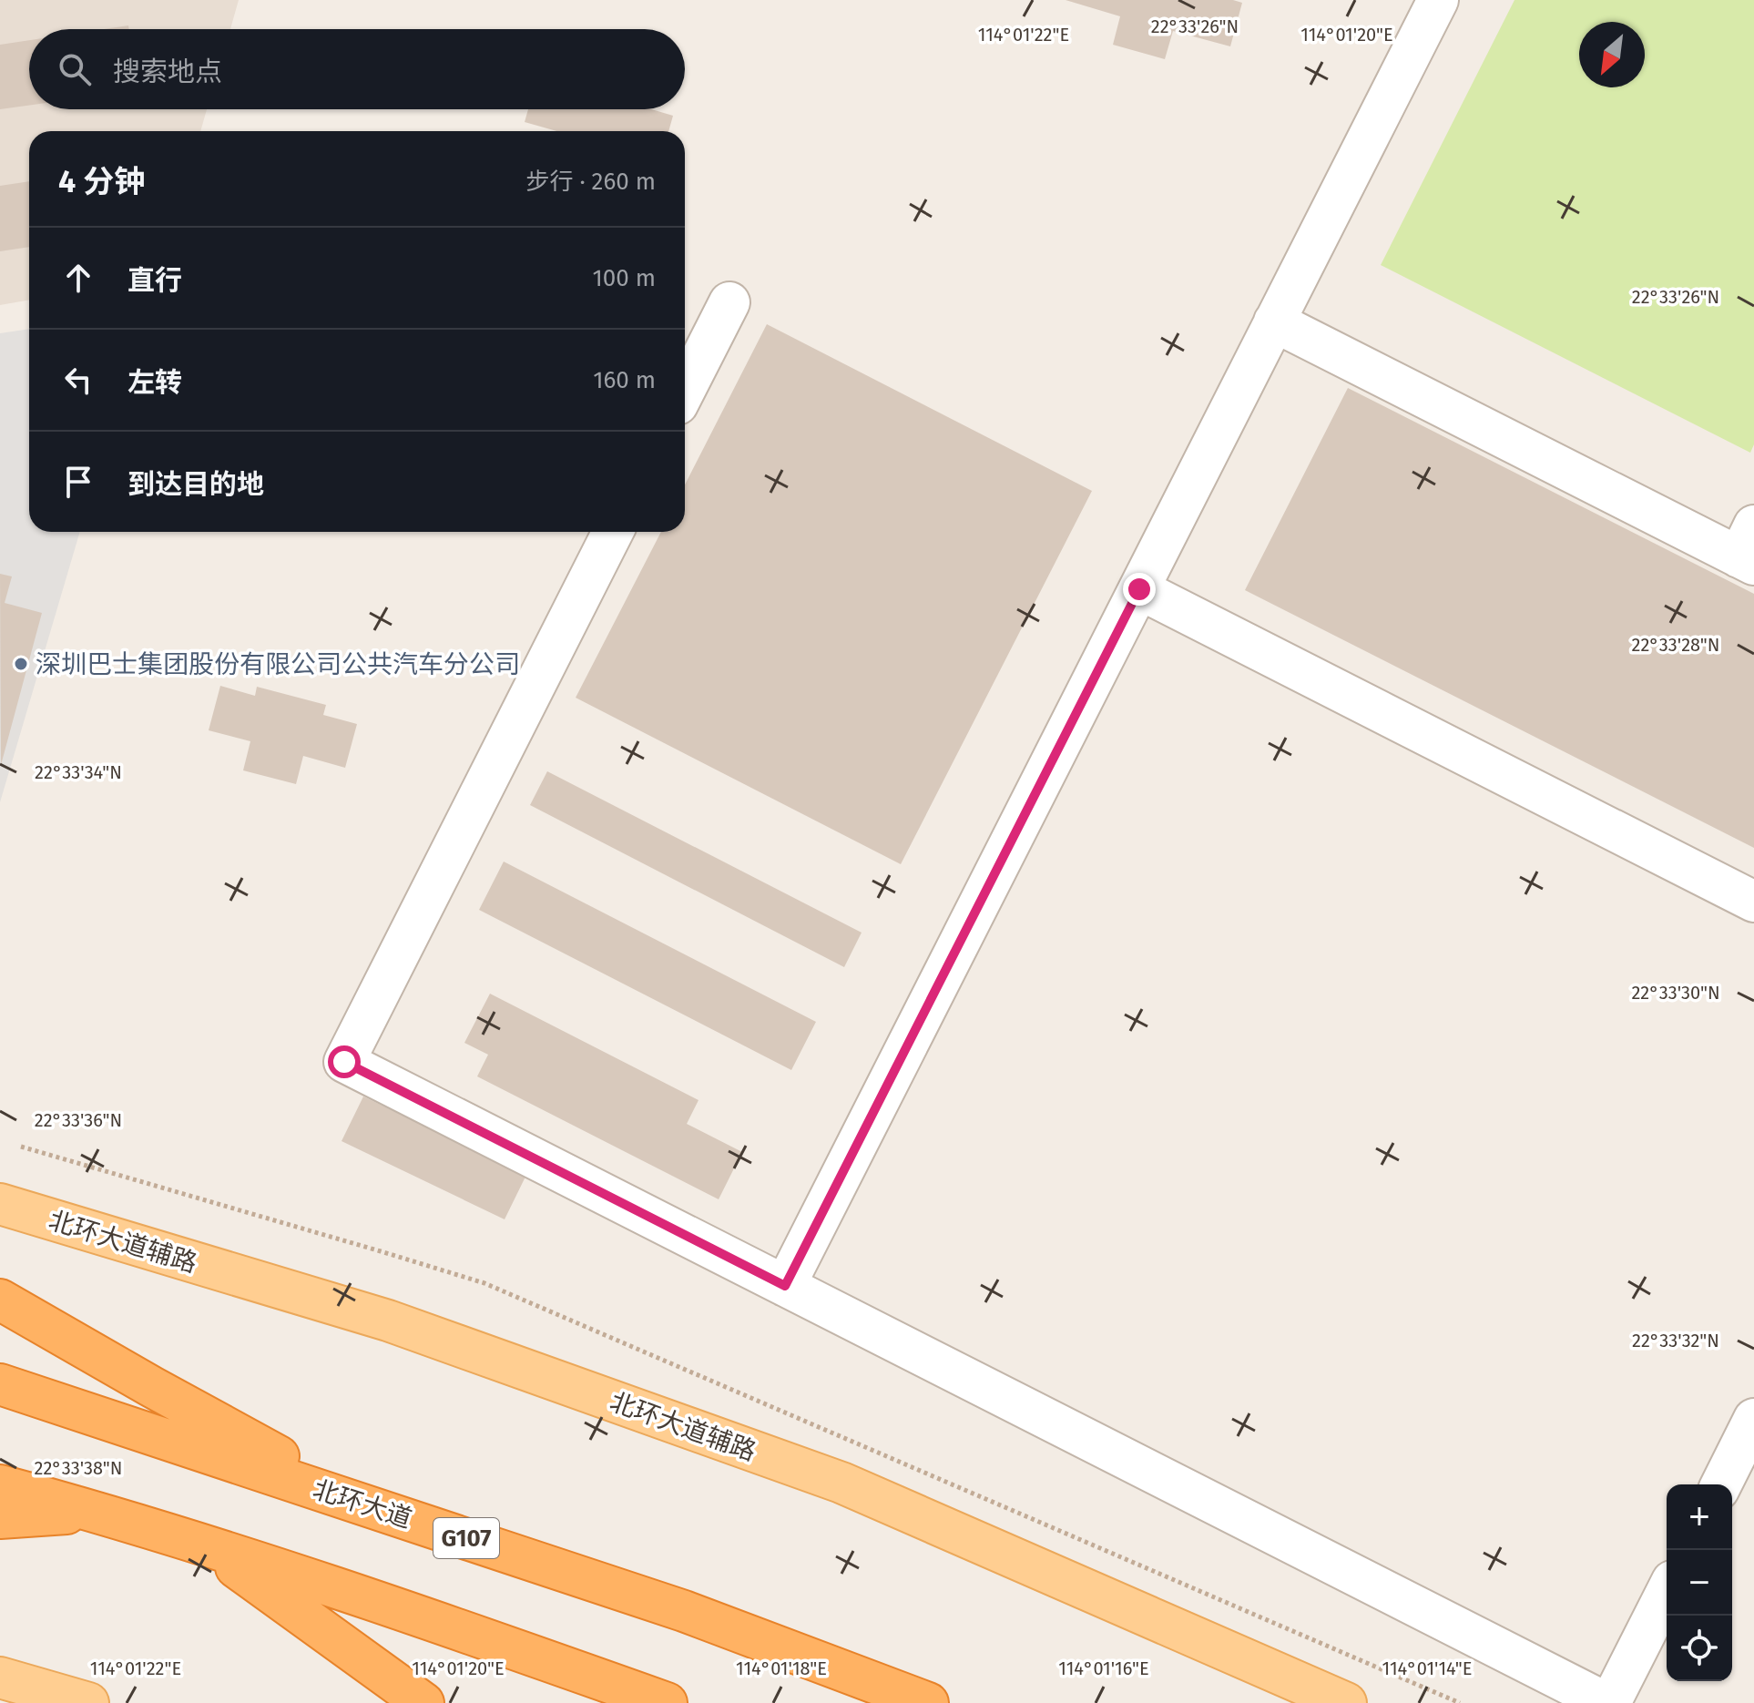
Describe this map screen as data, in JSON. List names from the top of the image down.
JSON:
{
  "streets": {
    "highway": ["北环大道", "G107"],
    "main road": ["北环大道辅路"]
  },
  "places": ["深圳巴士集团股份有限公司公共汽车分公司"],
  "north": "bottom left",
  "page": {
    "search": "搜索地点",
    "heading": ["4 分钟", "步行 · 260 m"],
    "list": [
      ["直行", "100 m"],
      ["左转", "160 m"],
      "到达目的地"
    ],
    "map_buttons": ["+", "−"]
  },
  "coordinates": [
    "22°33'26\"N",
    "114°01'22\"E",
    "114°01'20\"E",
    "22°33'28\"N",
    "22°33'34\"N",
    "22°33'30\"N",
    "22°33'36\"N",
    "22°33'32\"N",
    "22°33'38\"N",
    "114°01'18\"E",
    "114°01'16\"E",
    "114°01'14\"E"
  ]
}
